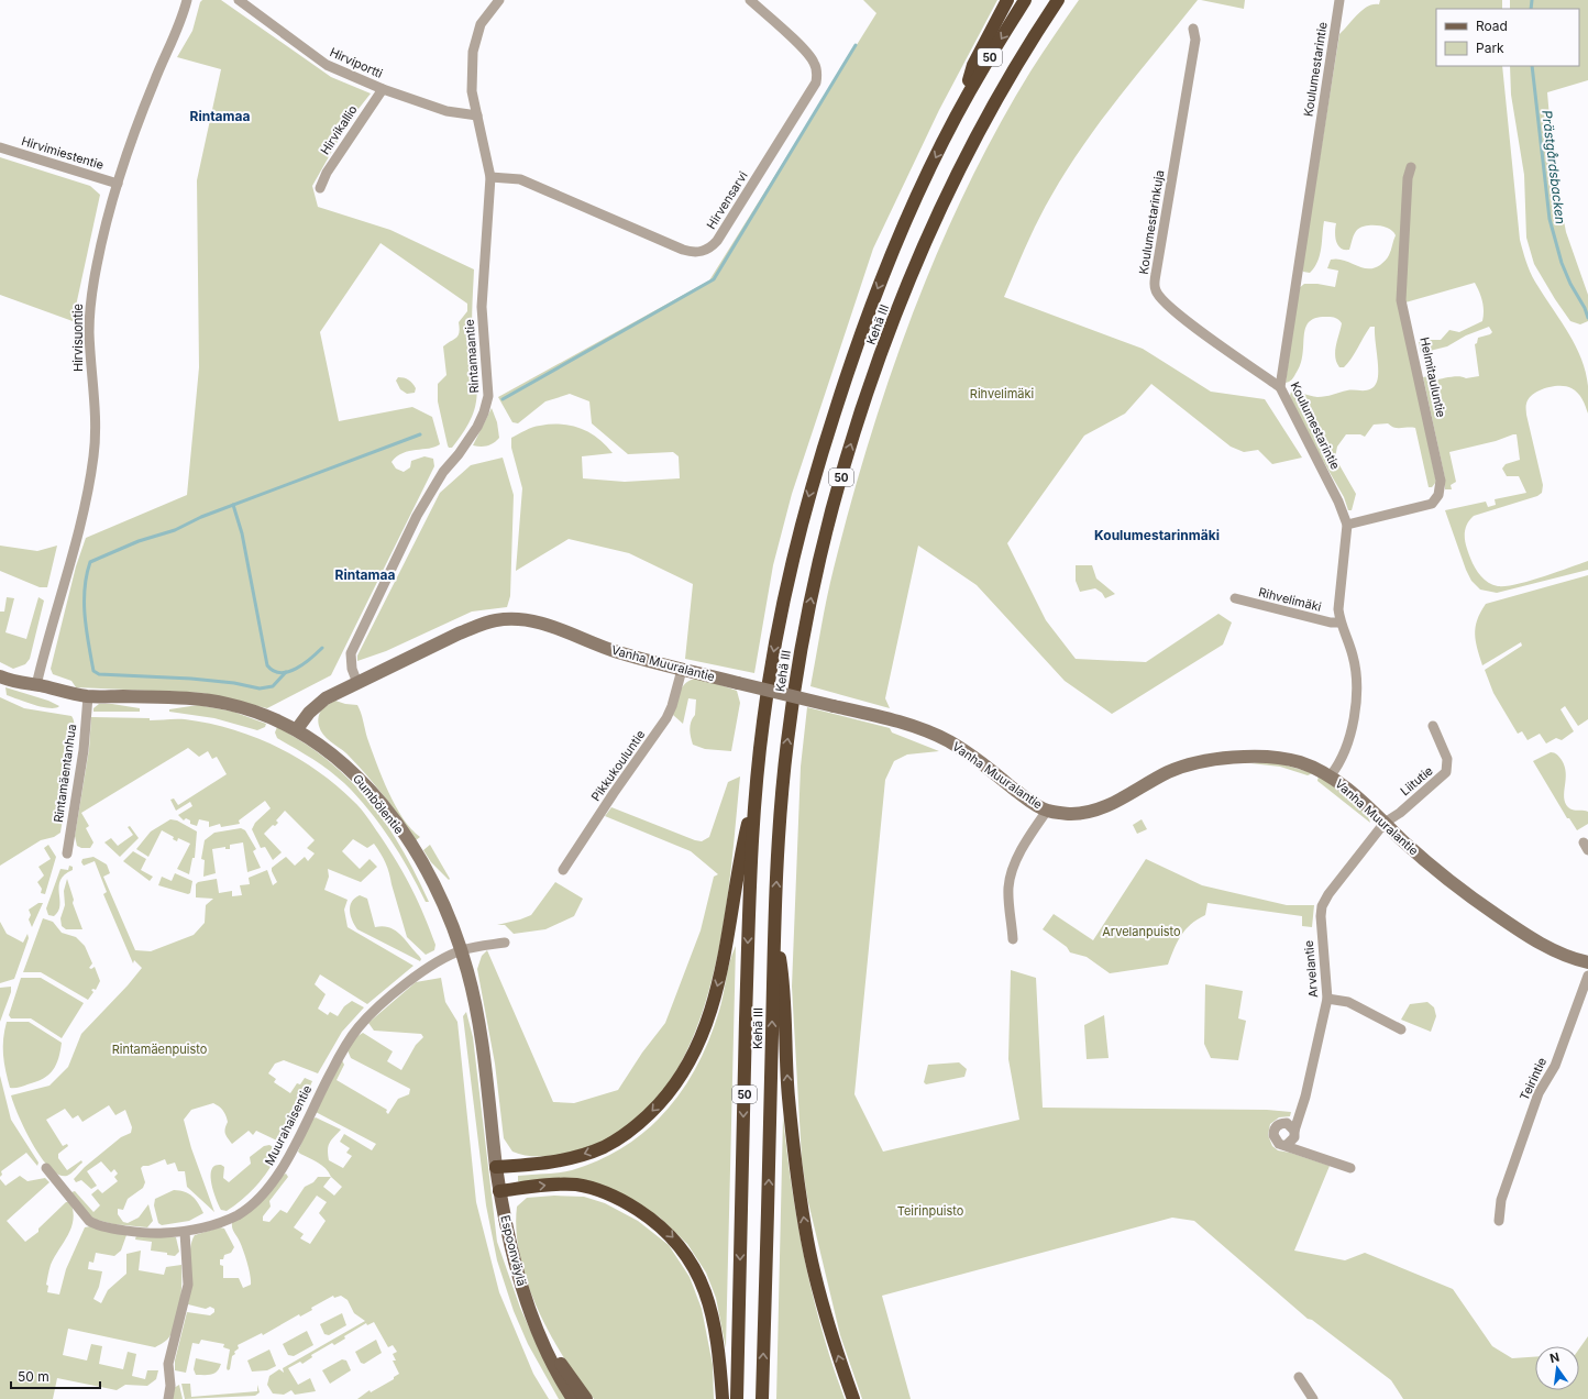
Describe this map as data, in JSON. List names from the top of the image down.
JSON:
{
  "streets": {
    "highway": ["50", "Kehä III"],
    "main road": ["Espoonväylä"],
    "street": [
      "Hirviportti",
      "Koulumestarintie",
      "Hirvikallio",
      "Hirvimiestentie",
      "Hirvensarvi",
      "Koulumestarinkuja",
      "Hirvisuontie",
      "Rintamaantie",
      "Helmitauluntie",
      "Rihvelimäki",
      "Vanha Muuralantie",
      "Pikkukouluntie",
      "Rintamäentanhua",
      "Liitutie",
      "Gumbölentie",
      "Arvelantie",
      "Teirintie",
      "Muurahaisentie"
    ]
  },
  "crossings": [
    ["Hirviportti", "Hirvikallio"],
    ["Hirviportti", "Rintamaantie"],
    ["Koulumestarintie", "Koulumestarinkuja"],
    ["Koulumestarintie", "Helmitauluntie"],
    ["Koulumestarintie", "Rihvelimäki"],
    ["Koulumestarintie", "Vanha Muuralantie"],
    ["Hirvimiestentie", "Hirvisuontie"],
    ["Hirvensarvi", "Rintamaantie"],
    ["Hirvisuontie", "Gumbölentie"],
    ["Rintamaantie", "Vanha Muuralantie"],
    ["Vanha Muuralantie", "Pikkukouluntie"],
    ["Vanha Muuralantie", "Liitutie"],
    ["Vanha Muuralantie", "Gumbölentie"],
    ["Vanha Muuralantie", "Arvelantie"],
    ["Rintamäentanhua", "Gumbölentie"],
    ["Liitutie", "Arvelantie"],
    ["Gumbölentie", "Muurahaisentie"],
    ["Gumbölentie", "Espoonväylä"]
  ],
  "districts": ["Rintamaa", "Koulumestarinmäki", "Rintamaa"],
  "water": ["Prästgårdsbacken"],
  "parks": [
    "Rihvelimäki",
    "Arvelanpuisto",
    "Rintamäenpuisto",
    "Teirinpuisto"
  ],
  "legend": ["Road", "Park"],
  "scale_bar": "50 m",
  "north": "top"
}
